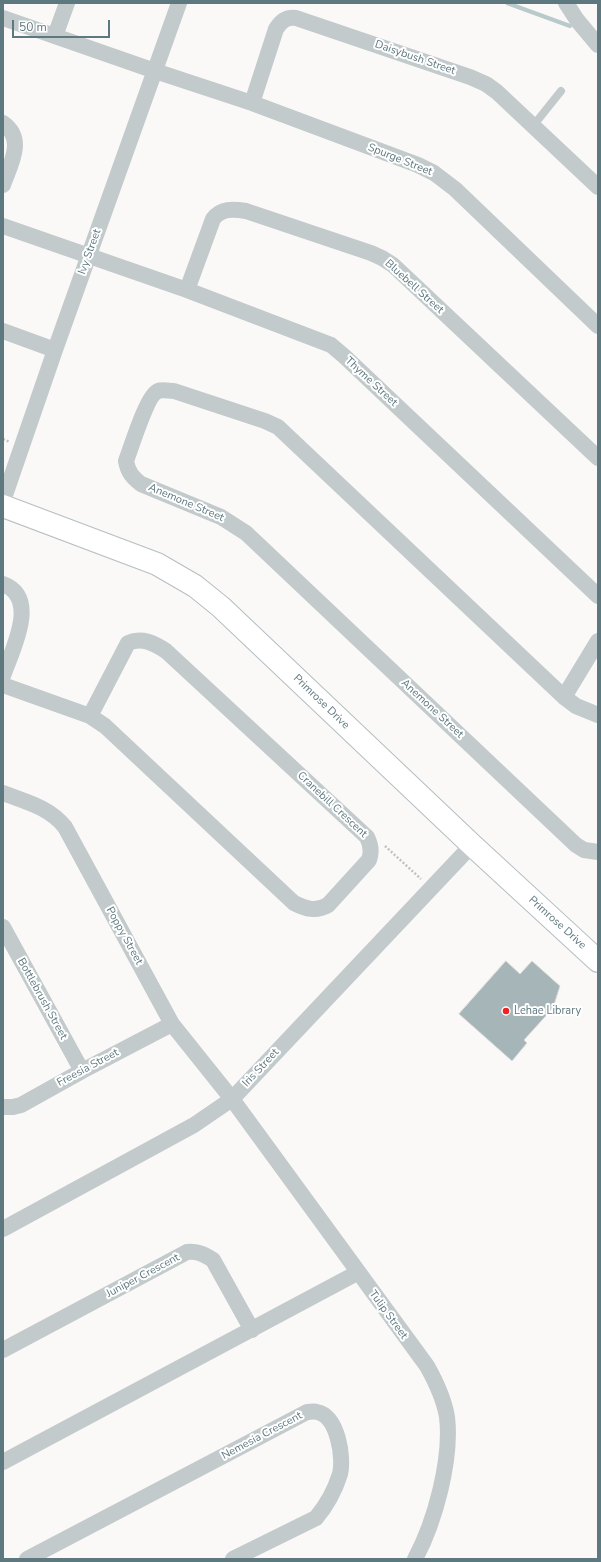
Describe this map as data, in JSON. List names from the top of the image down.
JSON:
{
  "streets": {
    "street": [
      "Daisybush Street",
      "Spurge Street",
      "Ivy Street",
      "Bluebell Street",
      "Thyme Street",
      "Anemone Street",
      "Primrose Drive",
      "Cranebill Crescent",
      "Poppy Street",
      "Bottlebrush Street",
      "Freesia Street",
      "Iris Street",
      "Juniper Crescent",
      "Tulip Street",
      "Nemesia Crescent"
    ]
  },
  "crossings": [
    ["Daisybush Street", "Spurge Street"],
    ["Spurge Street", "Ivy Street"],
    ["Ivy Street", "Thyme Street"],
    ["Bluebell Street", "Thyme Street"],
    ["Primrose Drive", "Iris Street"],
    ["Poppy Street", "Freesia Street"],
    ["Poppy Street", "Iris Street"],
    ["Poppy Street", "Tulip Street"],
    ["Bottlebrush Street", "Freesia Street"],
    ["Iris Street", "Tulip Street"]
  ],
  "places": ["Lehae Library"],
  "scale_bar": "50 m"
}
